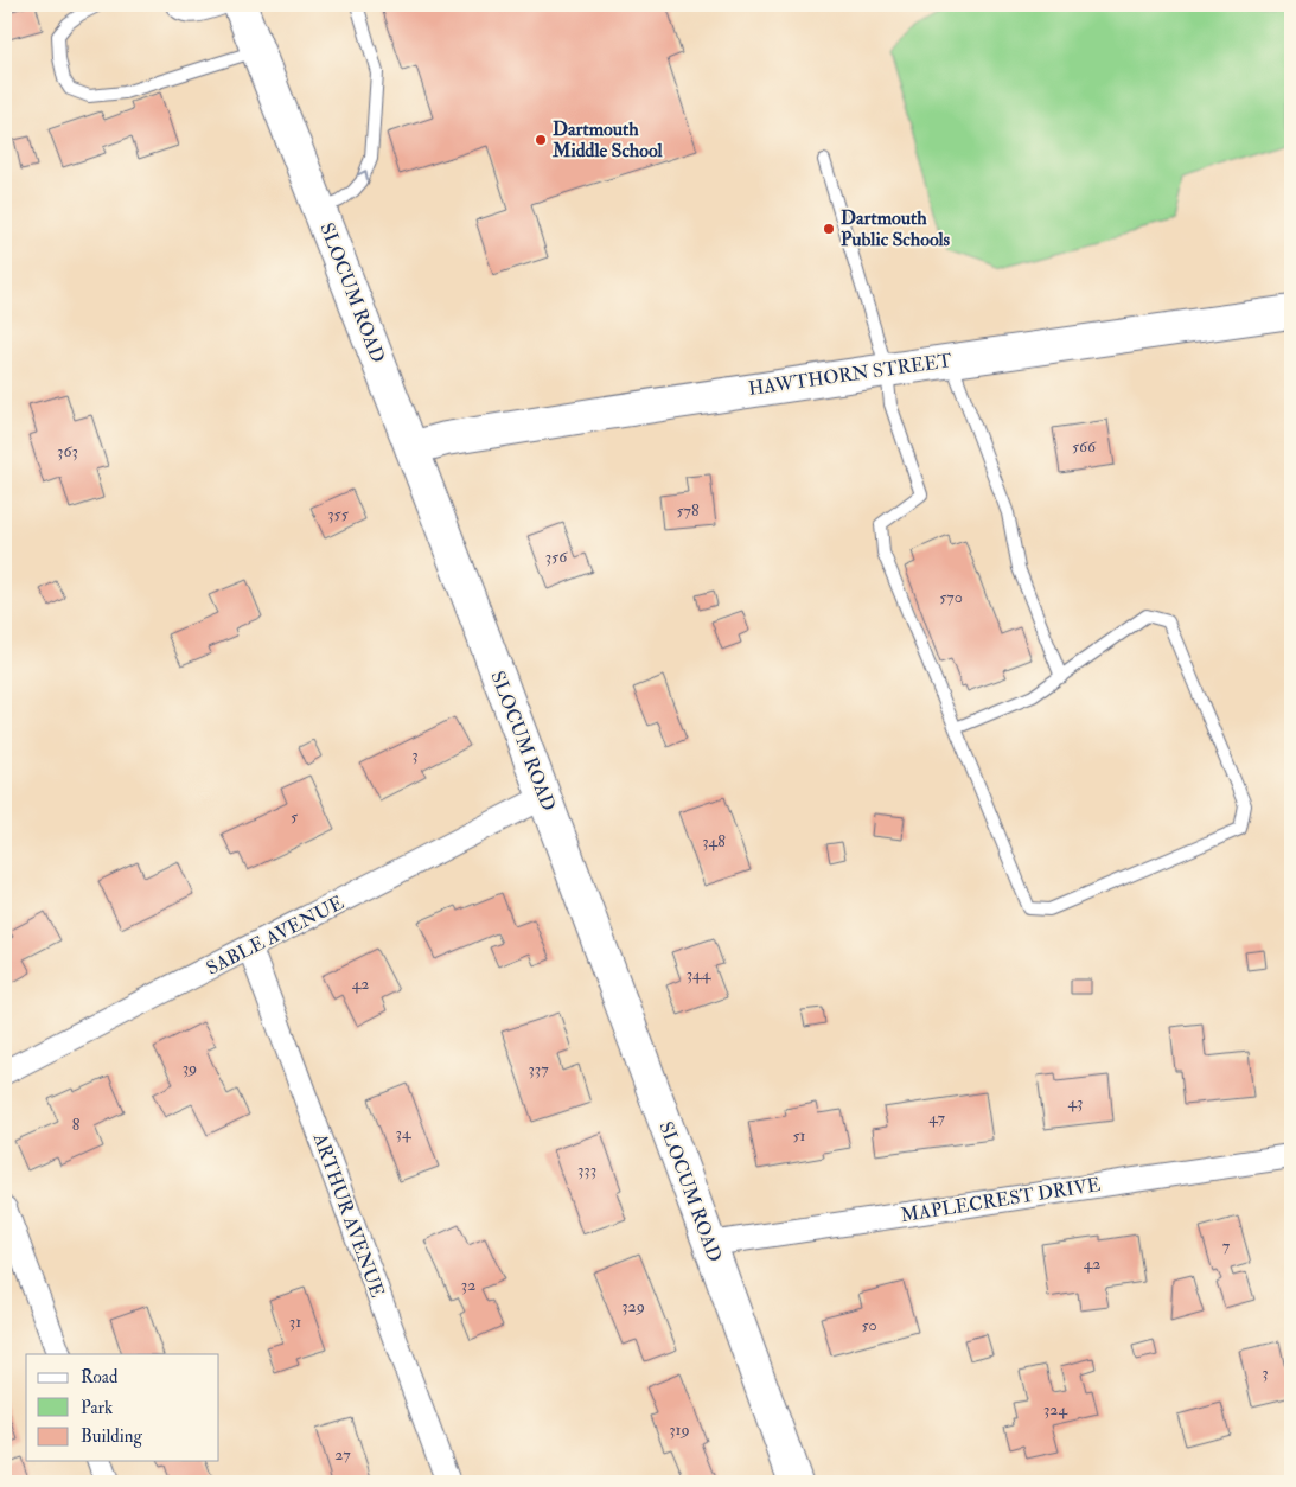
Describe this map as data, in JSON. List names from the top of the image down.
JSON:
{
  "streets": {
    "main road": ["SLOCUM ROAD", "HAWTHORN STREET"],
    "street": ["SABLE AVENUE", "MAPLECREST DRIVE", "ARTHUR AVENUE"]
  },
  "crossings": [
    ["SLOCUM ROAD", "HAWTHORN STREET"],
    ["SLOCUM ROAD", "SABLE AVENUE"],
    ["SLOCUM ROAD", "MAPLECREST DRIVE"],
    ["SABLE AVENUE", "ARTHUR AVENUE"]
  ],
  "places": ["Dartmouth Middle School", "Dartmouth Public Schools"],
  "house_numbers": [
    "566",
    "363",
    "578",
    "355",
    "356",
    "570",
    "3",
    "5",
    "348",
    "344",
    "42",
    "39",
    "337",
    "43",
    "47",
    "8",
    "34",
    "51",
    "333",
    "7",
    "42",
    "32",
    "329",
    "31",
    "50",
    "3",
    "324",
    "319",
    "27"
  ],
  "legend": ["Road", "Park", "Building"]
}
